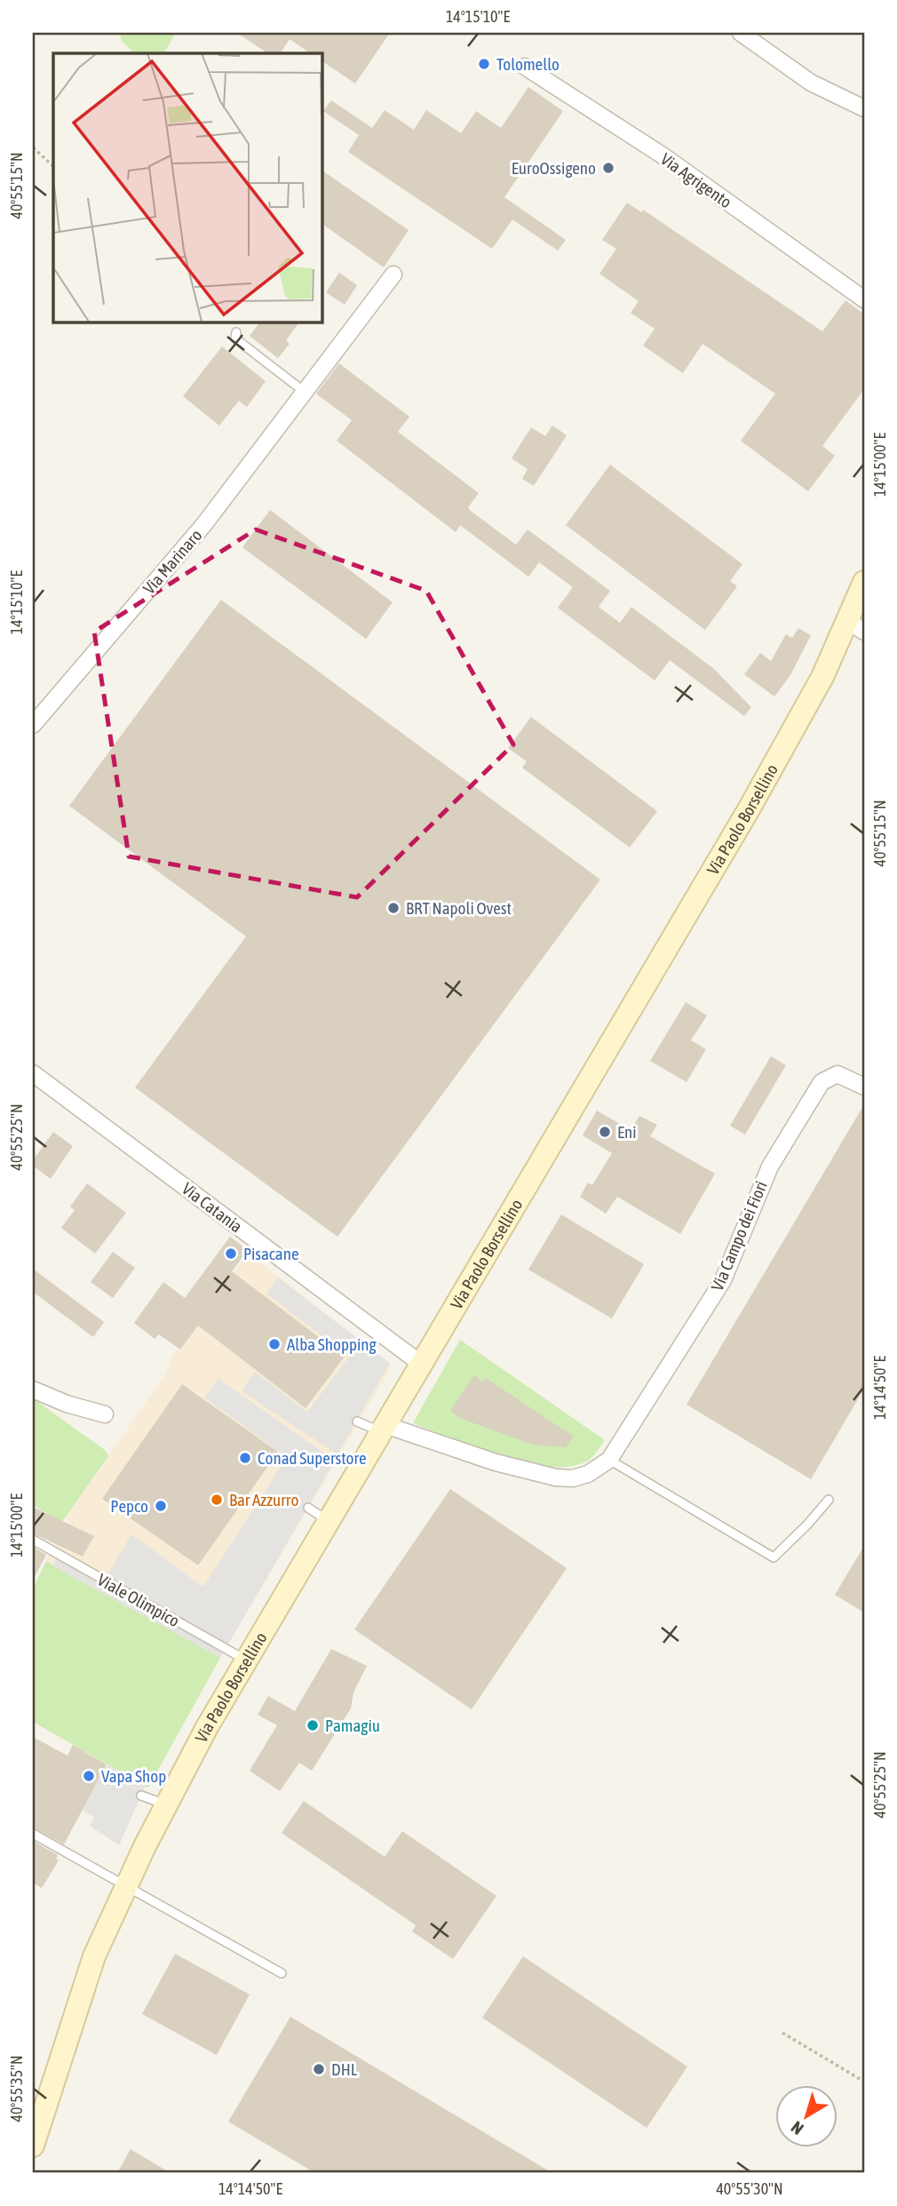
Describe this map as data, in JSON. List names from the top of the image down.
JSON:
{
  "streets": {
    "main road": ["Via Paolo Borsellino"],
    "street": [
      "Via Agrigento",
      "Via Marinaro",
      "Via Catania",
      "Via Campo dei Fiori"
    ],
    "lane": ["Viale Olimpico"]
  },
  "crossings": [
    ["Via Paolo Borsellino", "Via Catania"],
    ["Via Paolo Borsellino", "Via Campo dei Fiori"],
    ["Via Paolo Borsellino", "Viale Olimpico"]
  ],
  "places": [
    "Tolomello",
    "EuroOssigeno",
    "BRT Napoli Ovest",
    "Eni",
    "Pisacane",
    "Alba Shopping",
    "Conad Superstore",
    "Bar Azzurro",
    "Pepco",
    "Pamagiu",
    "Vapa Shop",
    "DHL"
  ],
  "north": "bottom left",
  "coordinates": [
    "14°15'10\"E",
    "40°55'15\"N",
    "14°15'00\"E",
    "40°55'25\"N",
    "14°14'50\"E",
    "40°55'35\"N",
    "40°55'30\"N"
  ]
}
